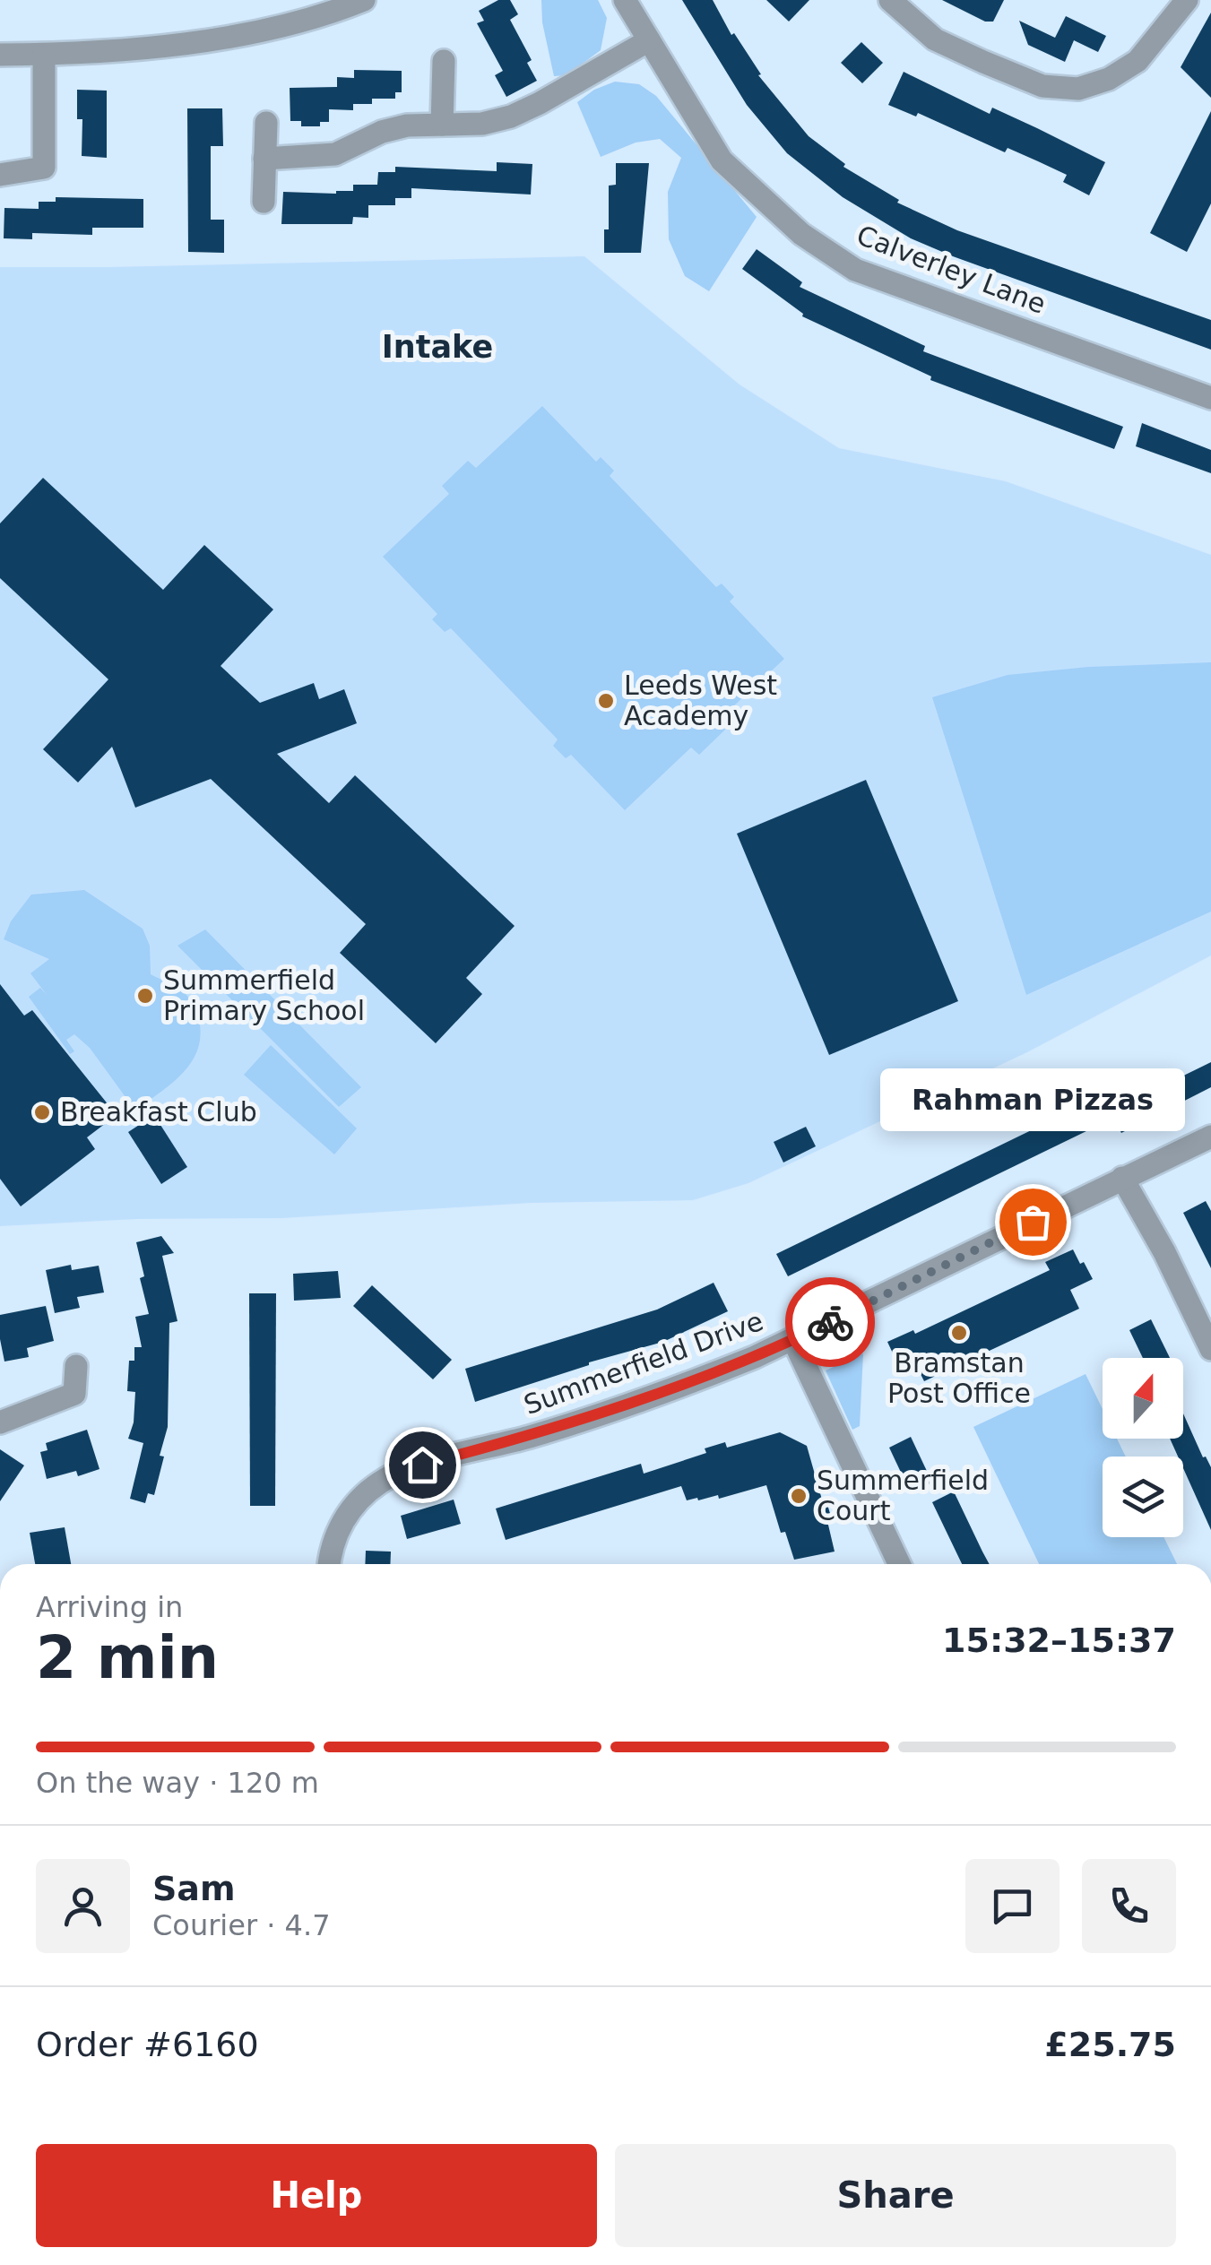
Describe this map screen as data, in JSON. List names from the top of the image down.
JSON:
{
  "streets": {
    "street": ["Calverley Lane", "Summerfield Drive"]
  },
  "districts": ["Intake"],
  "places": [
    "Leeds West Academy",
    "Summerfield Primary School",
    "Breakfast Club",
    "Rahman Pizzas",
    "Bramstan Post Office",
    "Summerfield Court"
  ],
  "north": "top",
  "page": {
    "bubble": "Rahman Pizzas",
    "heading": ["2 min", "Arriving in", "15:32–15:37"],
    "panel": [
      "Sam",
      "Courier · 4.7",
      "Order #6160",
      "£25.75"
    ],
    "bar": "On the way · 120 m",
    "buttons": ["Help", "Share"]
  }
}
